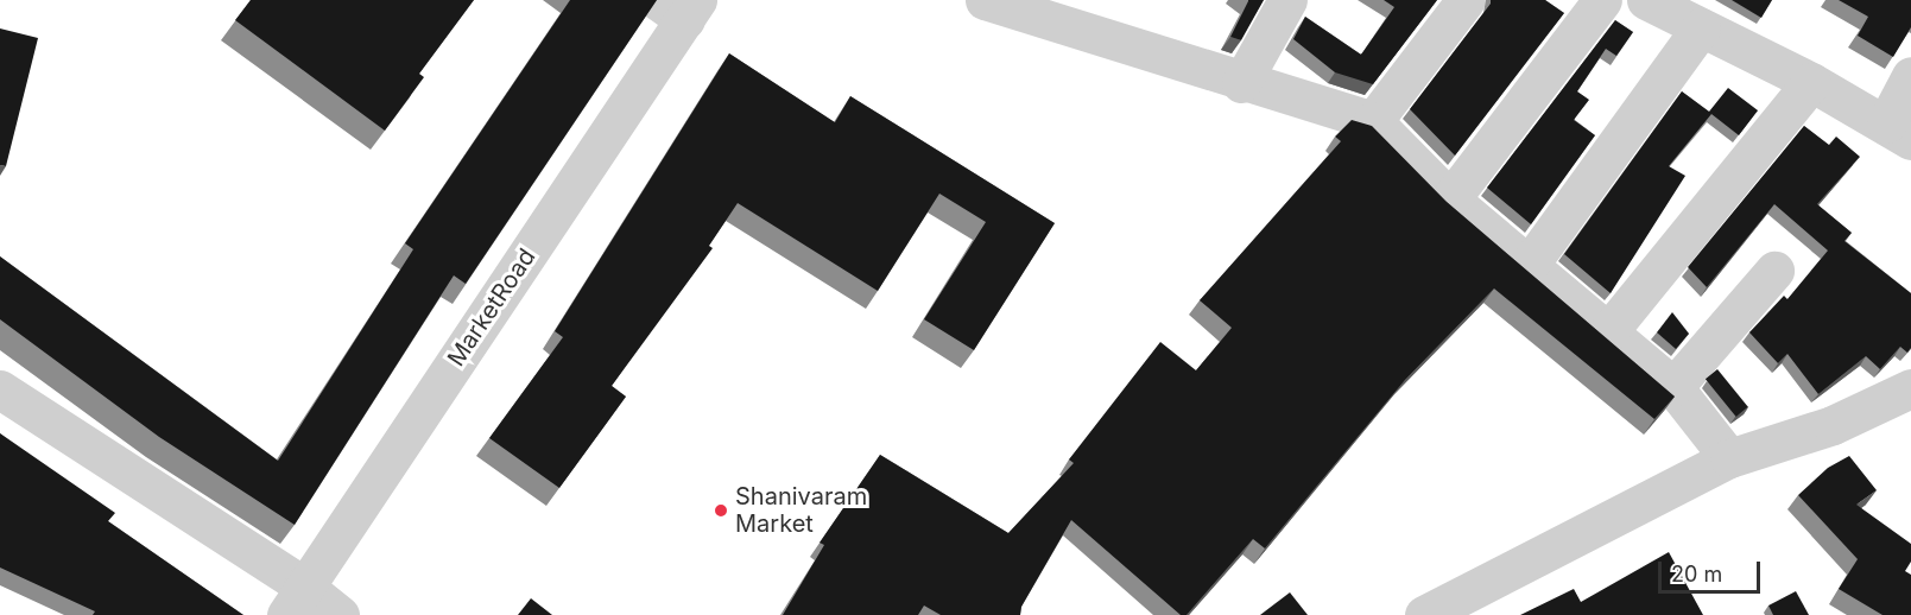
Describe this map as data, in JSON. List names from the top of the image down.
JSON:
{
  "streets": {
    "street": ["MarketRoad"]
  },
  "places": ["Shanivaram Market"],
  "scale_bar": "20 m"
}
